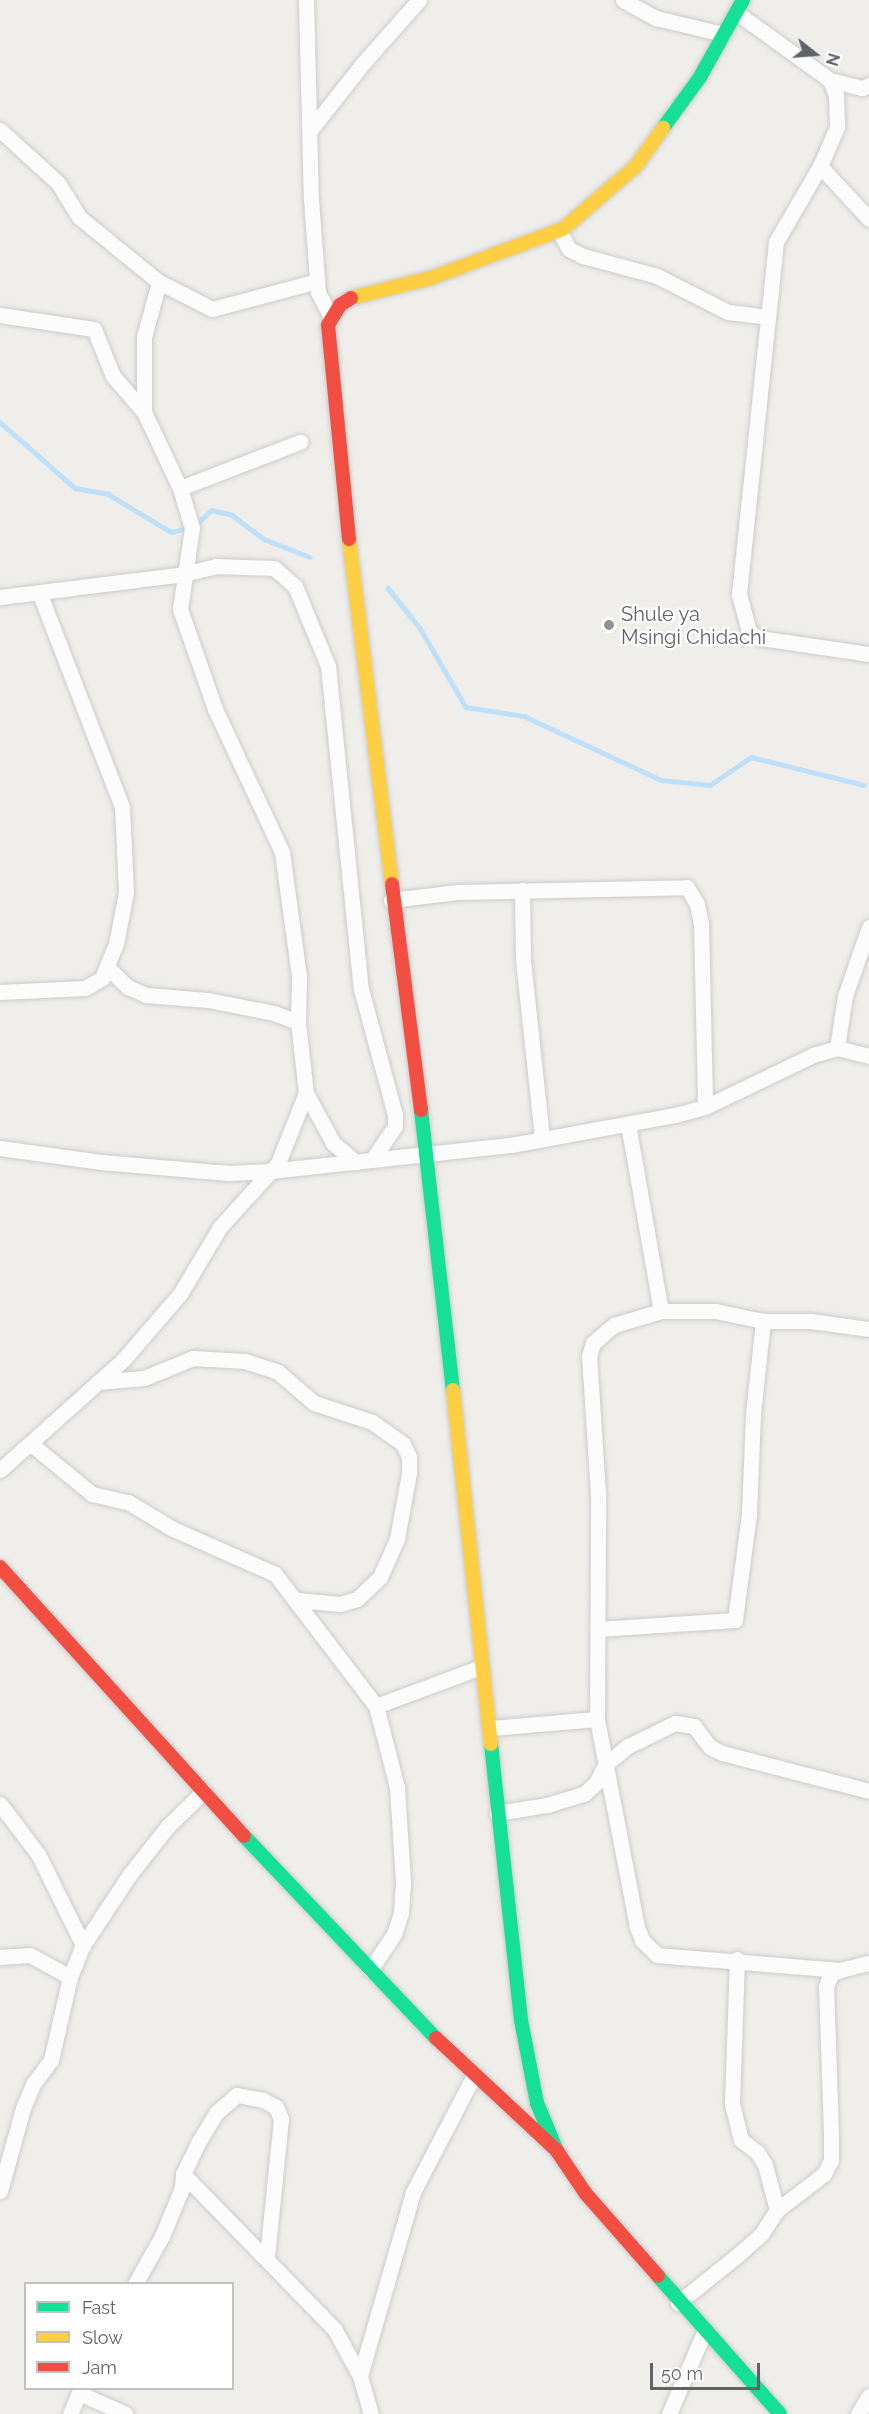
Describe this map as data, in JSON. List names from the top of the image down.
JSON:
{
  "places": ["Shule ya Msingi Chidachi"],
  "legend": ["Fast", "Slow", "Jam"],
  "scale_bar": "50 m",
  "north": "right"
}
